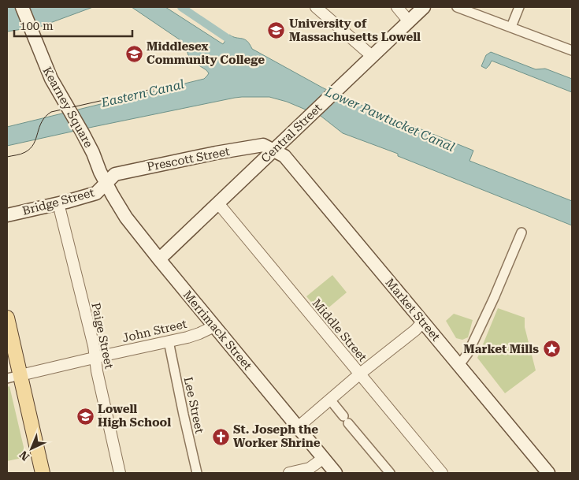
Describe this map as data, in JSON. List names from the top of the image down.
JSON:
{
  "streets": {
    "main road": [
      "Kearney Square",
      "Central Street",
      "Prescott Street",
      "Bridge Street",
      "Market Street",
      "Merrimack Street"
    ],
    "street": [
      "Middle Street",
      "John Street",
      "Paige Street",
      "Lee Street"
    ]
  },
  "crossings": [
    ["Kearney Square", "Prescott Street"],
    ["Kearney Square", "Bridge Street"],
    ["Kearney Square", "Merrimack Street"],
    ["Central Street", "Prescott Street"],
    ["Central Street", "Market Street"],
    ["Central Street", "Merrimack Street"],
    ["Central Street", "Middle Street"],
    ["Prescott Street", "Bridge Street"],
    ["Prescott Street", "Market Street"],
    ["Prescott Street", "Merrimack Street"],
    ["Bridge Street", "Merrimack Street"],
    ["Bridge Street", "Paige Street"],
    ["Merrimack Street", "John Street"],
    ["John Street", "Paige Street"],
    ["John Street", "Lee Street"]
  ],
  "water": ["Eastern Canal", "Lower Pawtucket Canal"],
  "places": {
    "school or university": ["University of Massachusetts Lowell", "Middlesex Community College", "Lowell High School"],
    "place": ["Market Mills"],
    "church": ["St. Joseph the Worker Shrine"]
  },
  "scale_bar": "100 m",
  "north": "bottom left"
}
